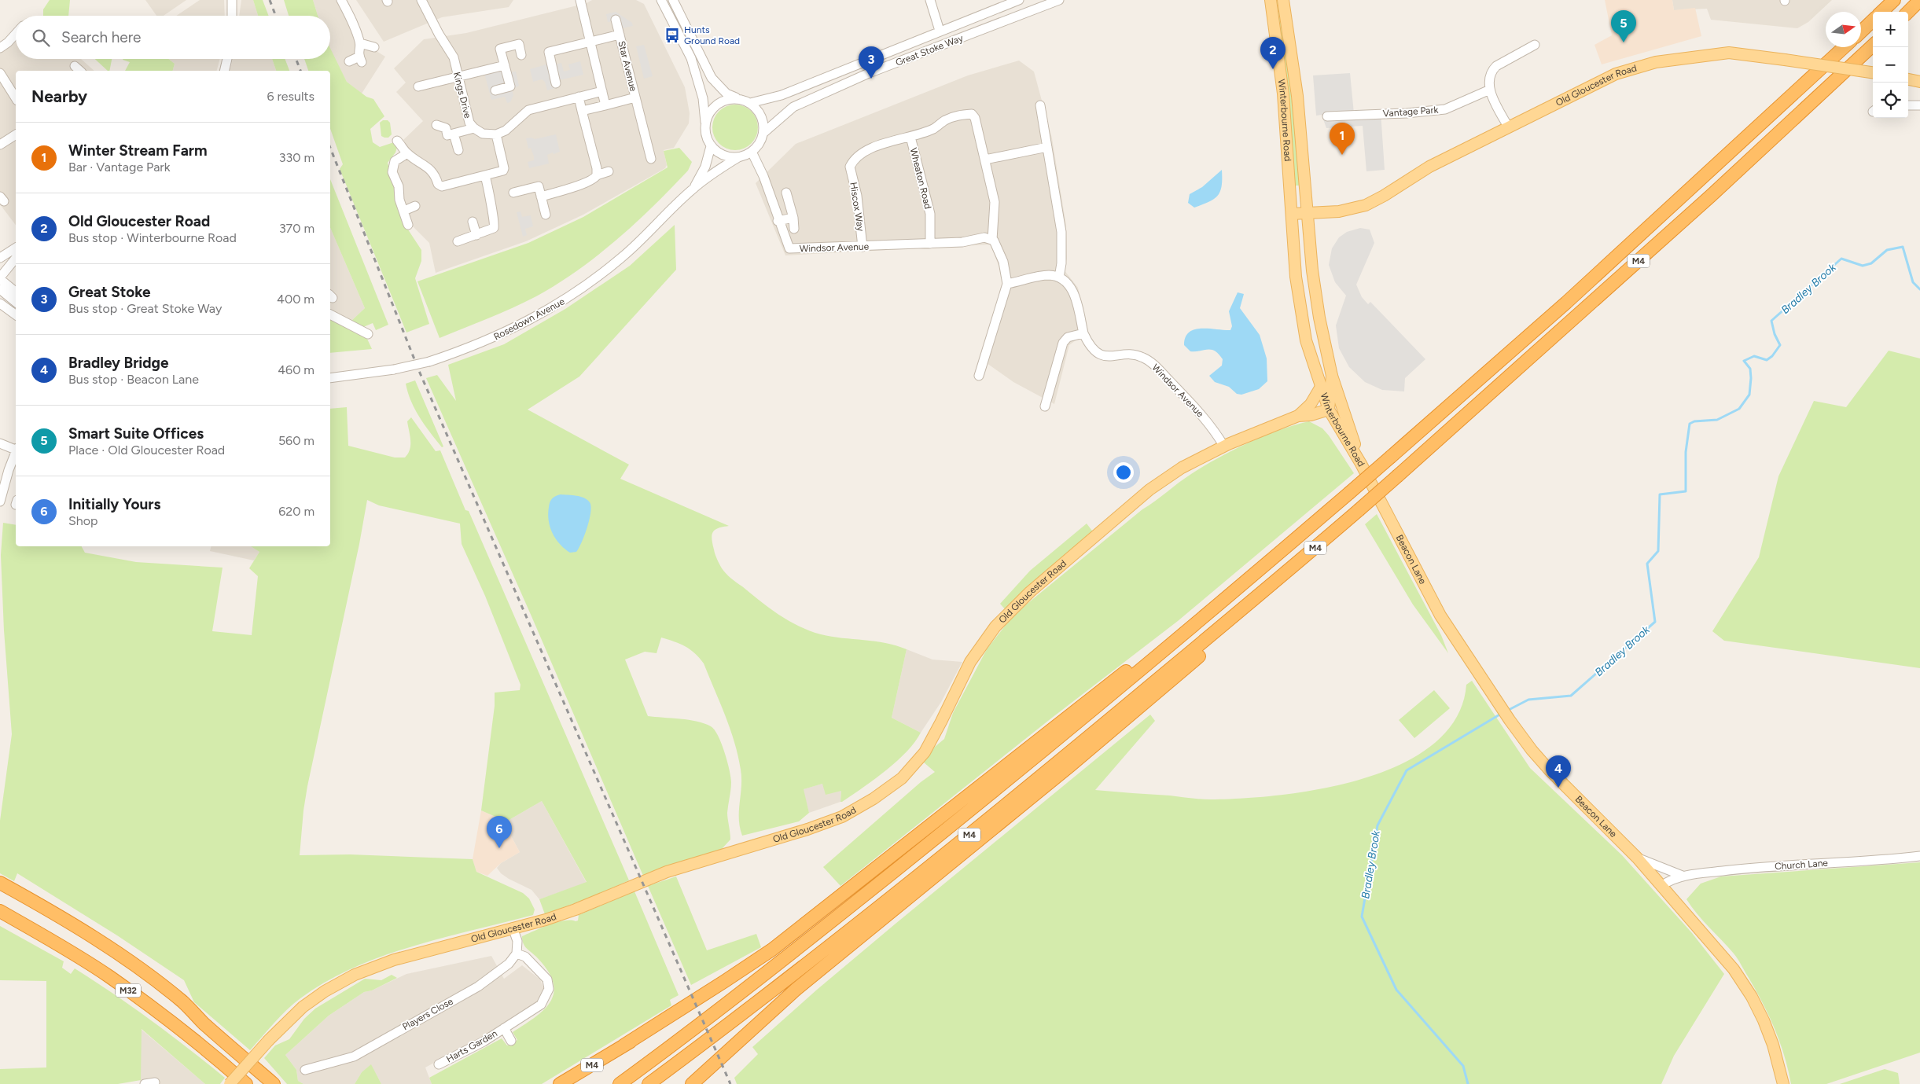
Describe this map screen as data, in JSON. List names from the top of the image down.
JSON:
{
  "streets": {
    "highway": ["M4", "M32"],
    "main road": ["Old Gloucester Road", "Winterbourne Road", "Beacon Lane"],
    "street": [
      "Great Stoke Way",
      "Star Avenue",
      "Kings Drive",
      "Vantage Park",
      "Wheaton Road",
      "Hiscox Way",
      "Windsor Avenue",
      "Rosedown Avenue",
      "Church Lane",
      "Players Close",
      "Harts Garden"
    ]
  },
  "crossings": [
    ["Great Stoke Way", "Windsor Avenue"],
    ["Great Stoke Way", "Rosedown Avenue"],
    ["Old Gloucester Road", "Winterbourne Road"],
    ["Old Gloucester Road", "Windsor Avenue"],
    ["Winterbourne Road", "Beacon Lane"],
    ["Wheaton Road", "Hiscox Way"],
    ["Wheaton Road", "Windsor Avenue"],
    ["Hiscox Way", "Windsor Avenue"],
    ["Windsor Avenue", "Rosedown Avenue"],
    ["Beacon Lane", "Church Lane"],
    ["Players Close", "Harts Garden"]
  ],
  "water": ["Bradley Brook"],
  "places": {
    "bus stop": ["Hunts Ground Road"]
  },
  "north": "right",
  "page": {
    "pins": [
      "5",
      "2",
      "3",
      "1",
      "4",
      "6"
    ],
    "map_buttons": ["+", "−"],
    "search": "Search here",
    "heading": ["Nearby", "6 results"],
    "list": [
      {
        "mark": "1",
        "name": "Winter Stream Farm",
        "note": "Bar · Vantage Park",
        "value": "330 m"
      },
      {
        "mark": "2",
        "name": "Old Gloucester Road",
        "note": "Bus stop · Winterbourne Road",
        "value": "370 m"
      },
      {
        "mark": "3",
        "name": "Great Stoke",
        "note": "Bus stop · Great Stoke Way",
        "value": "400 m"
      },
      {
        "mark": "4",
        "name": "Bradley Bridge",
        "note": "Bus stop · Beacon Lane",
        "value": "460 m"
      },
      {
        "mark": "5",
        "name": "Smart Suite Offices",
        "note": "Place · Old Gloucester Road",
        "value": "560 m"
      },
      {
        "mark": "6",
        "name": "Initially Yours",
        "note": "Shop",
        "value": "620 m"
      }
    ]
  }
}
